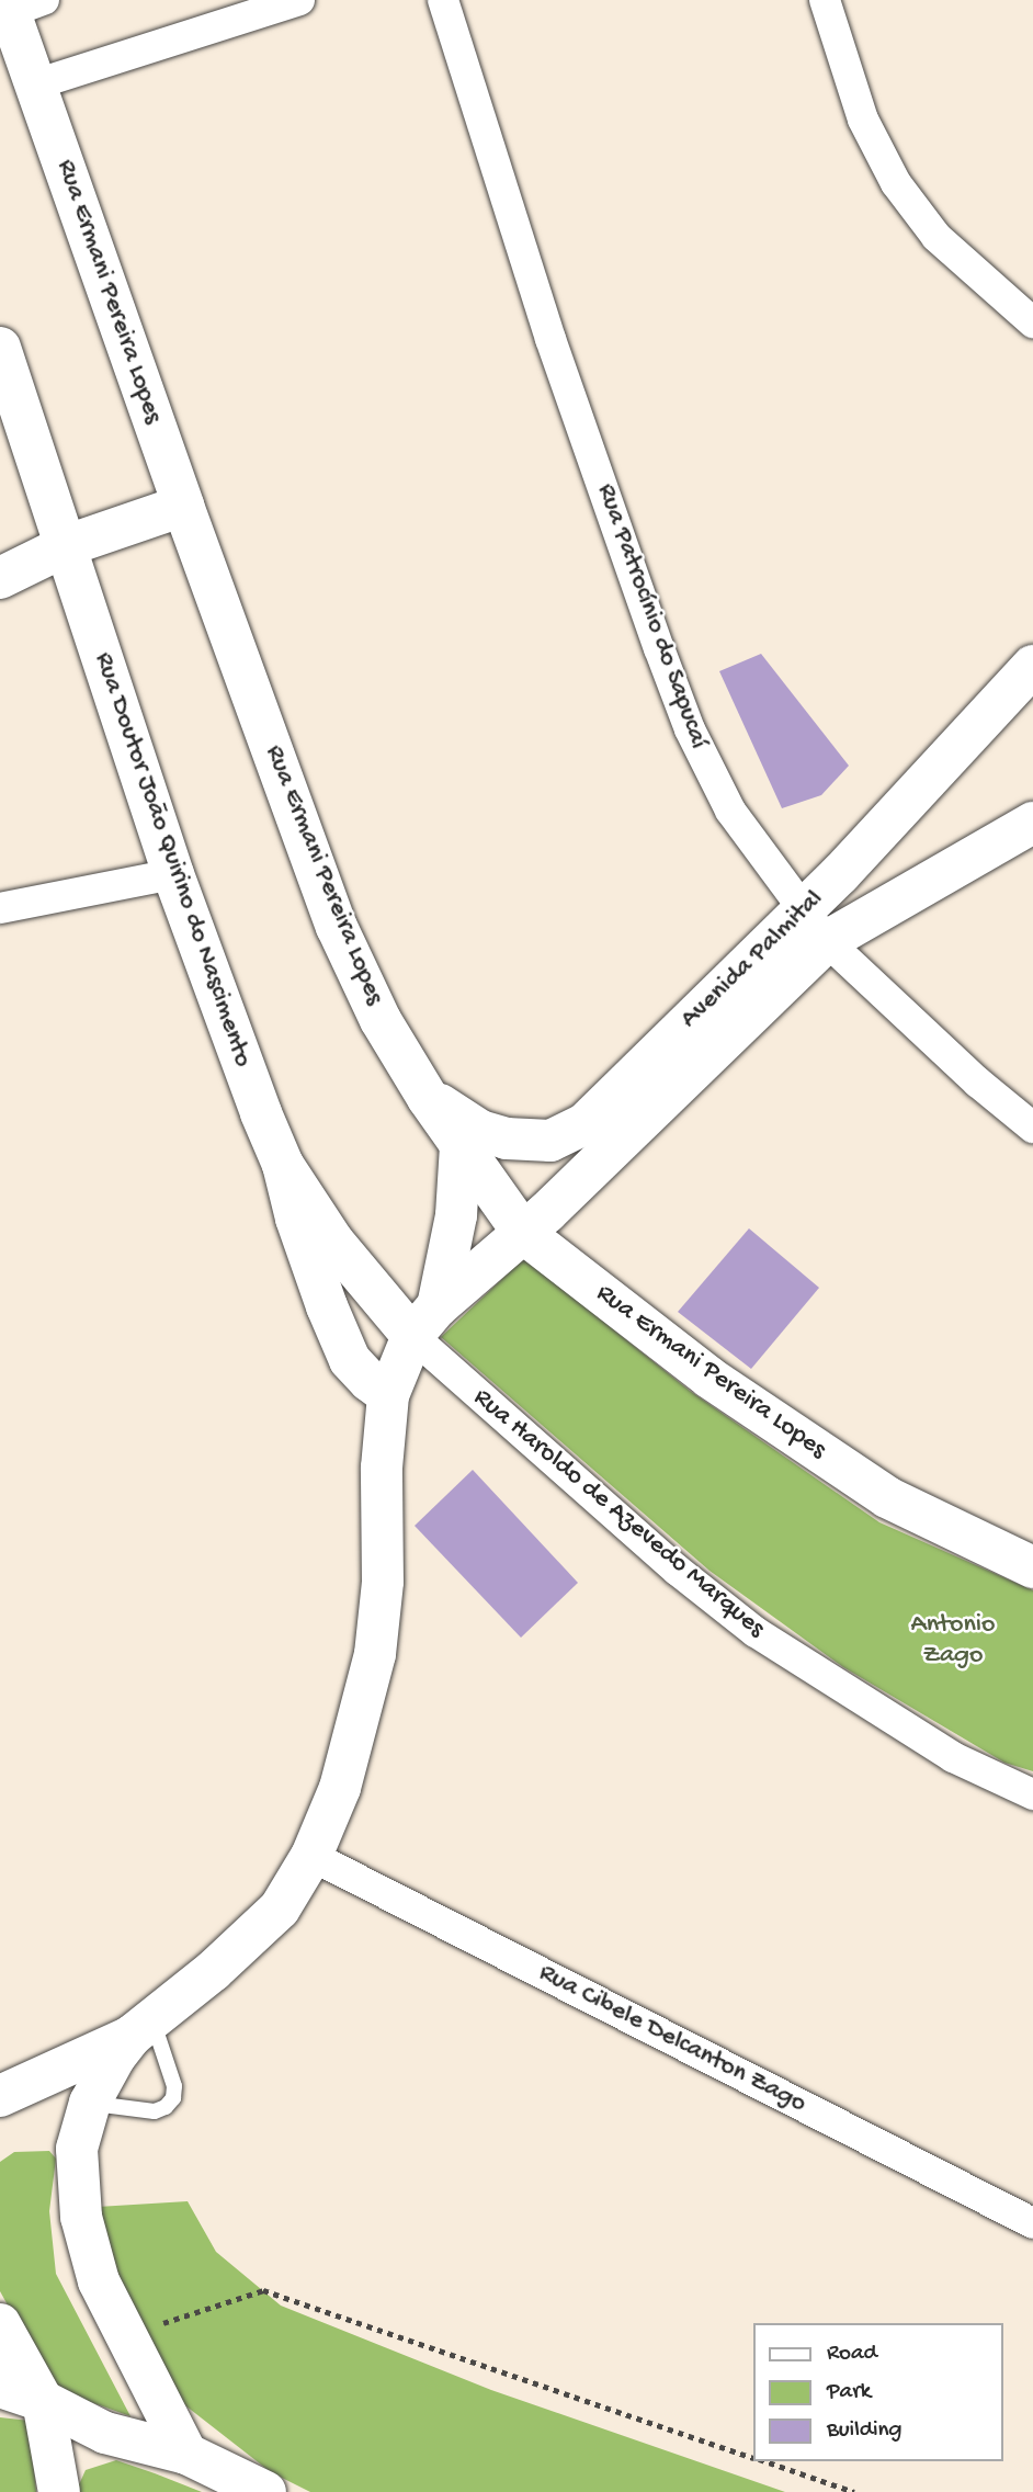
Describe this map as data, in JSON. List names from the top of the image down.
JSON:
{
  "streets": {
    "main road": ["Rua Ermani Pereira Lopes", "Rua Doutor João Quirino do Nascimento", "Avenida Palmital"],
    "street": ["Rua Patrocínio do Sapucaí", "Rua Haroldo de Azevedo Marques", "Rua Cibele Delcanton Zago"]
  },
  "crossings": [
    ["Rua Ermani Pereira Lopes", "Avenida Palmital"],
    ["Rua Patrocínio do Sapucaí", "Avenida Palmital"],
    ["Rua Doutor João Quirino do Nascimento", "Avenida Palmital"],
    ["Rua Doutor João Quirino do Nascimento", "Rua Haroldo de Azevedo Marques"],
    ["Avenida Palmital", "Rua Haroldo de Azevedo Marques"]
  ],
  "parks": ["Antonio Zago"],
  "legend": ["Road", "Park", "Building"]
}
